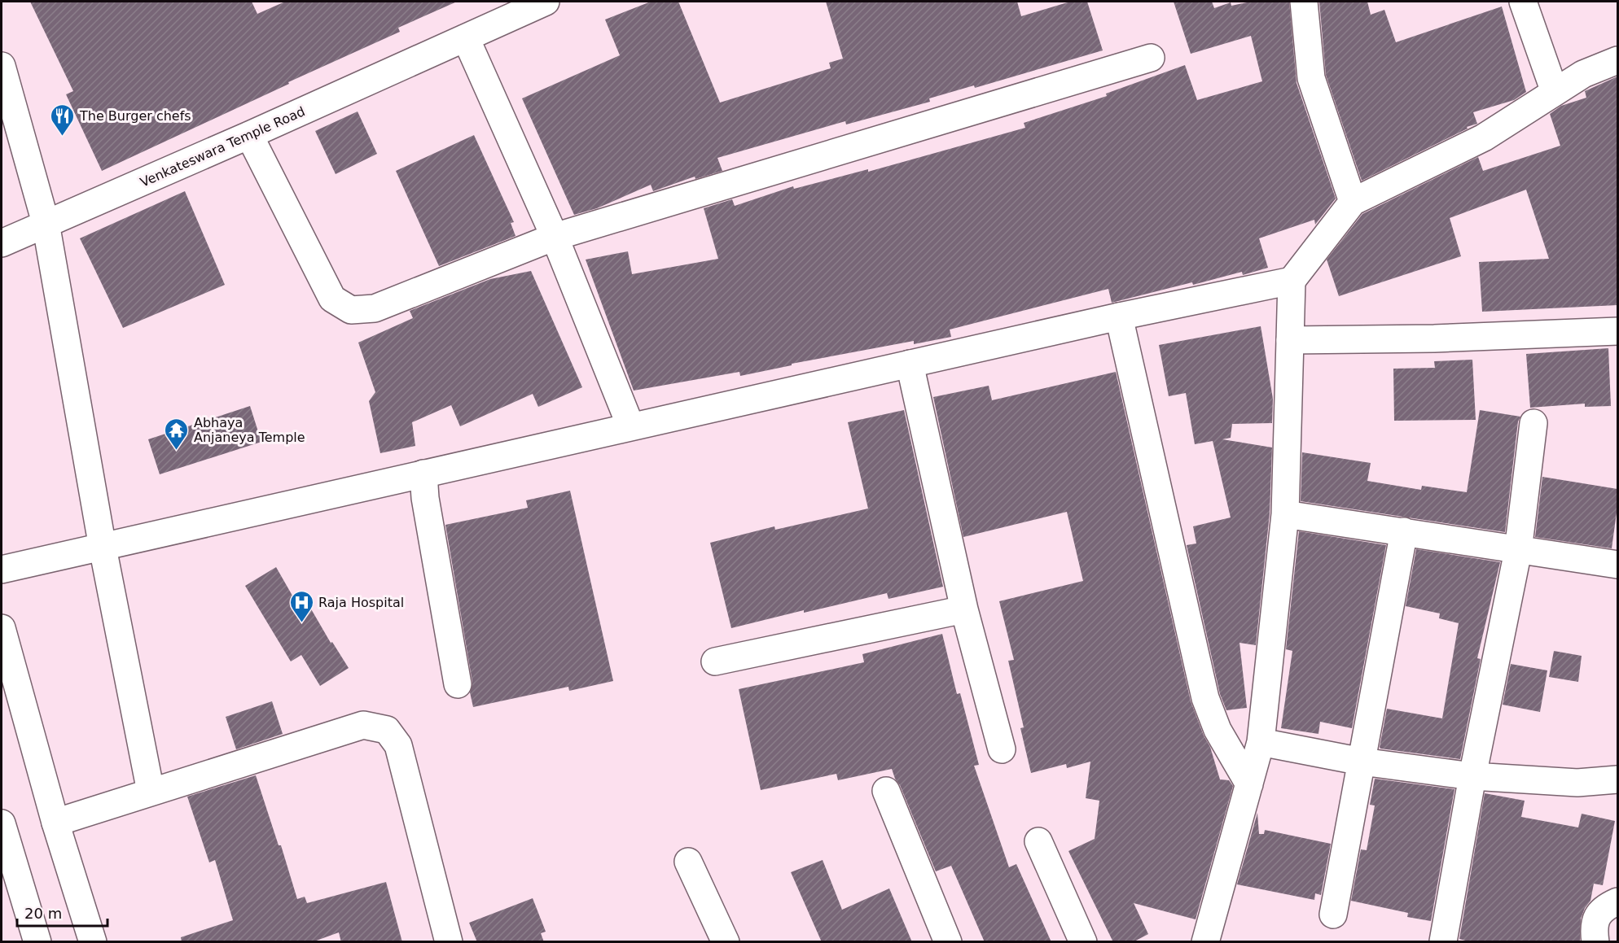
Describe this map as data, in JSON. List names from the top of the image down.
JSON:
{
  "streets": {
    "main road": ["Venkateswara Temple Road"]
  },
  "places": {
    "restaurant": ["The Burger chefs"],
    "temple": ["Abhaya Anjaneya Temple"],
    "hospital": ["Raja Hospital"]
  },
  "scale_bar": "20 m"
}
